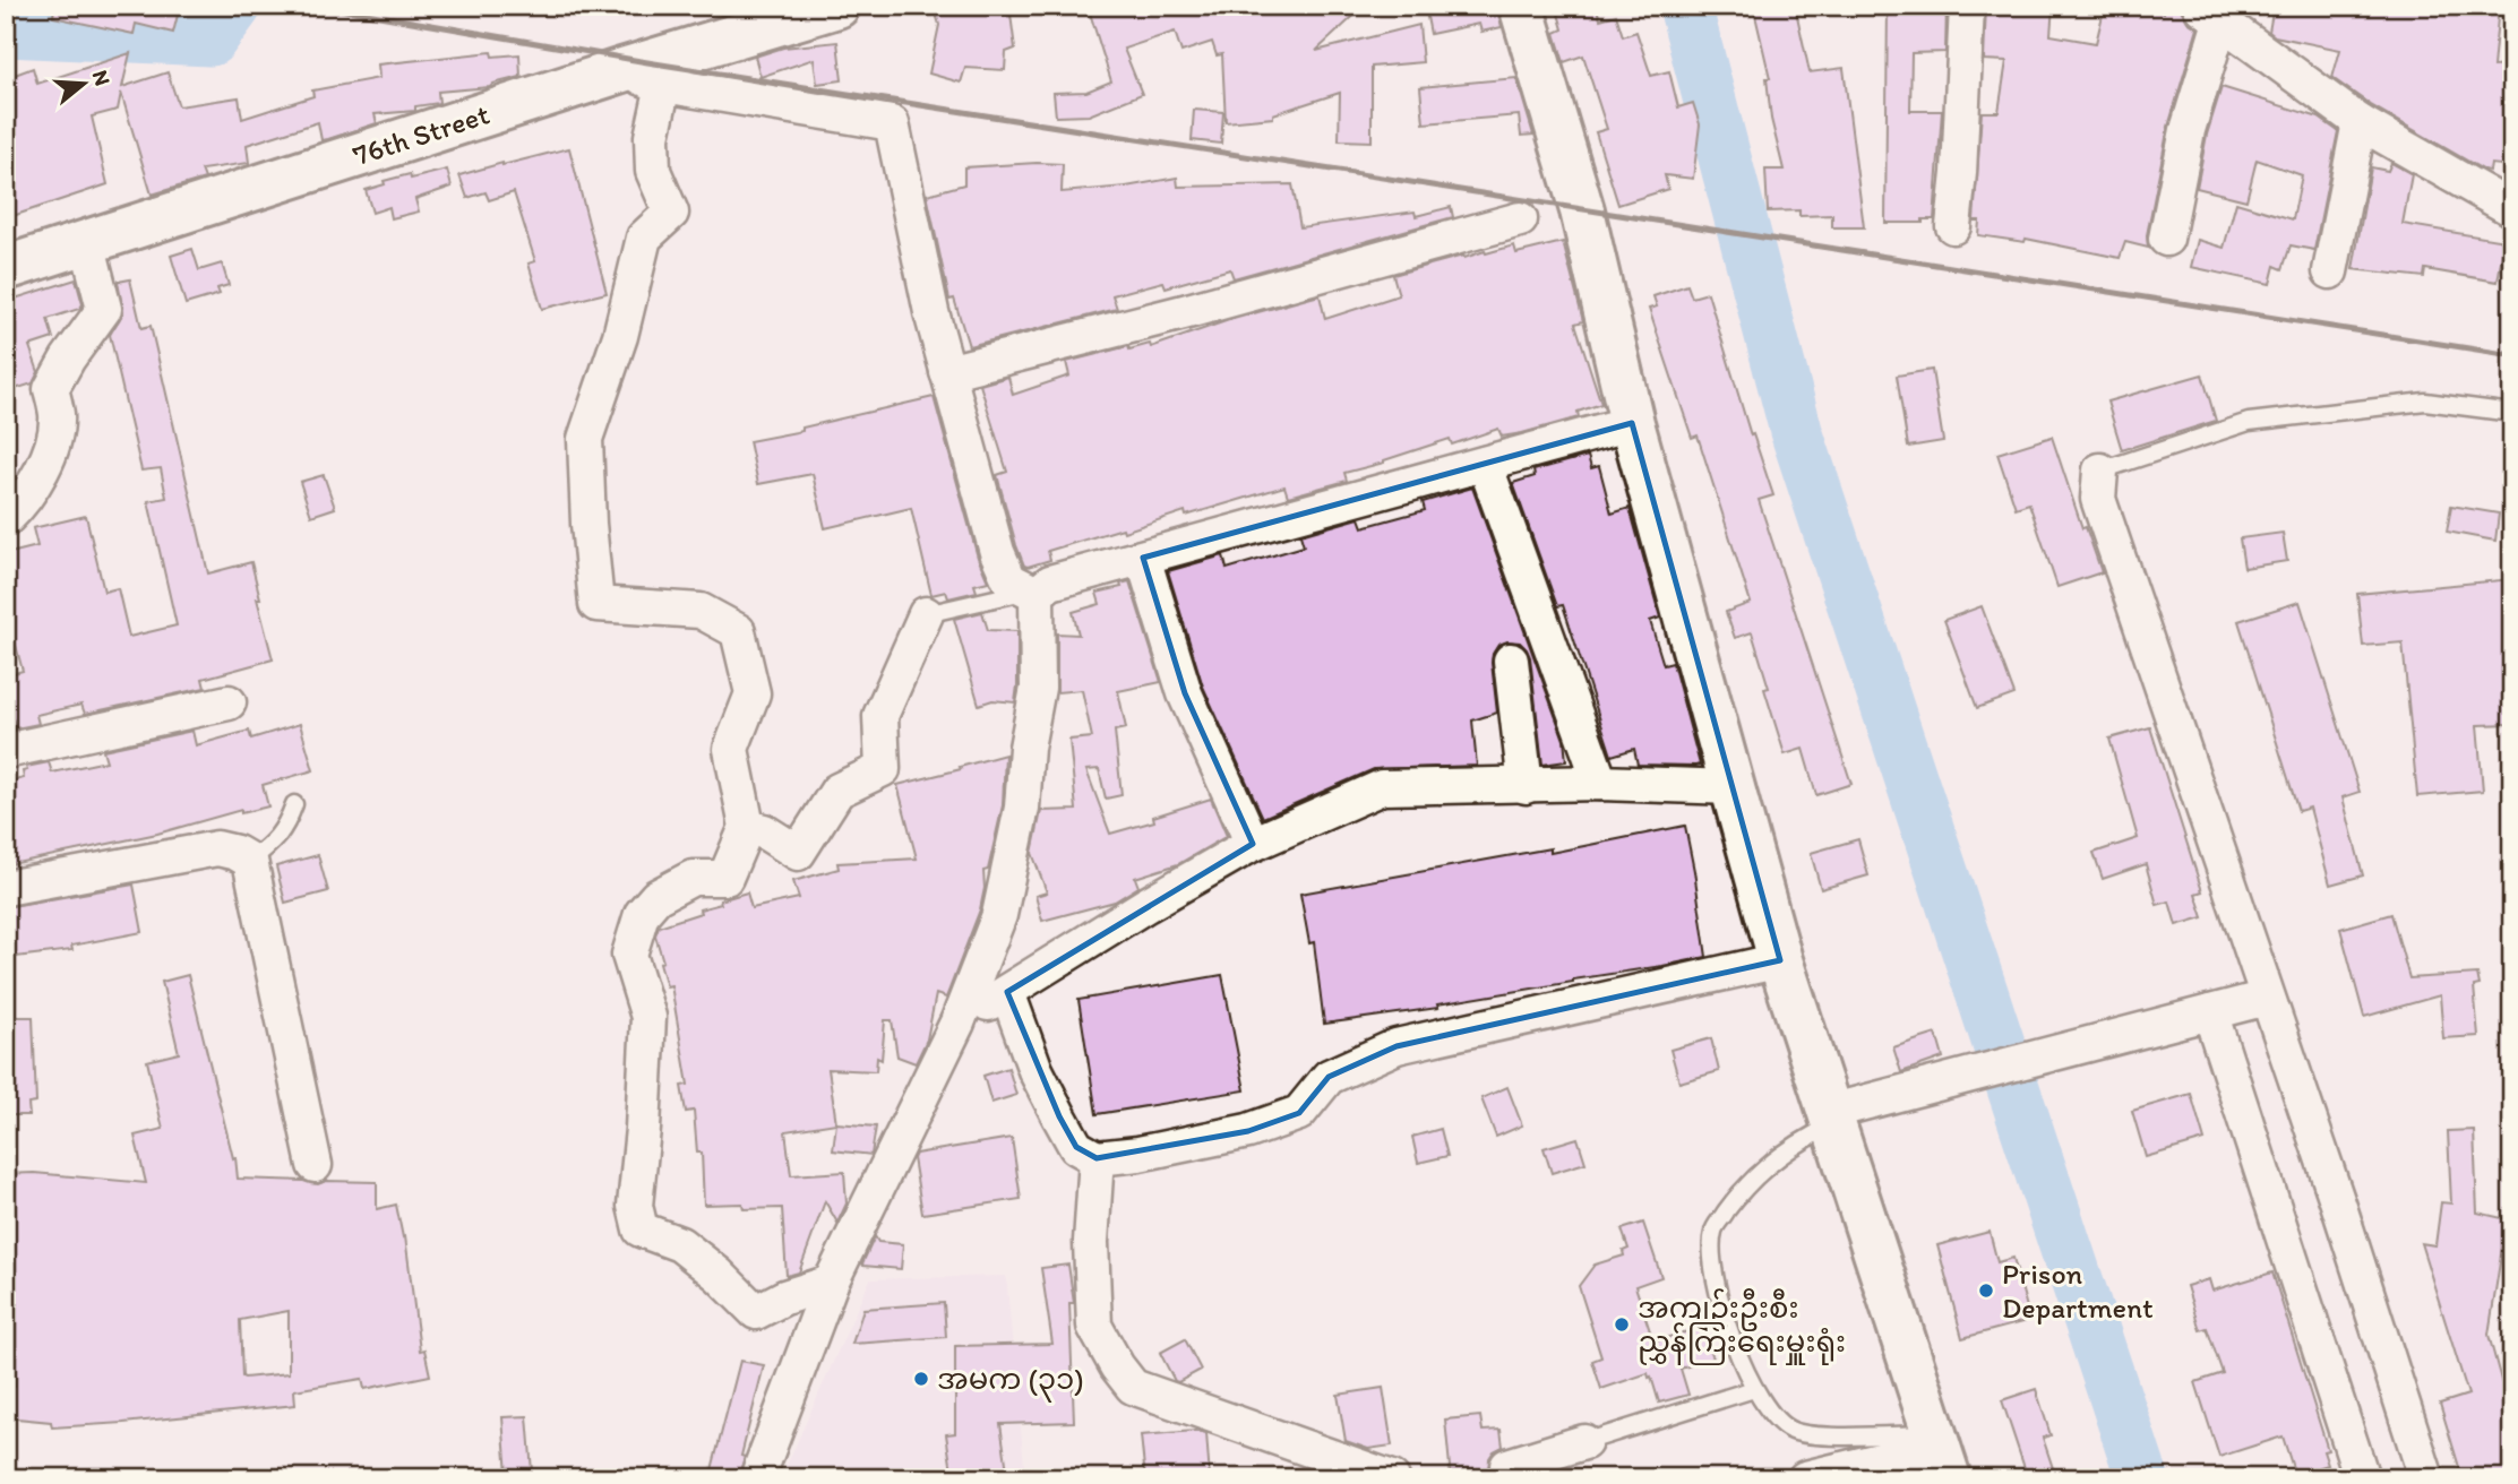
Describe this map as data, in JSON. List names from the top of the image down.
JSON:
{
  "streets": {
    "street": ["76th Street"]
  },
  "places": ["Prison Department", "အကျဉ်းဦးစီး ညွှန်ကြးရေးမှူးရုံး", "အမက (၃၁)"],
  "north": "right"
}
